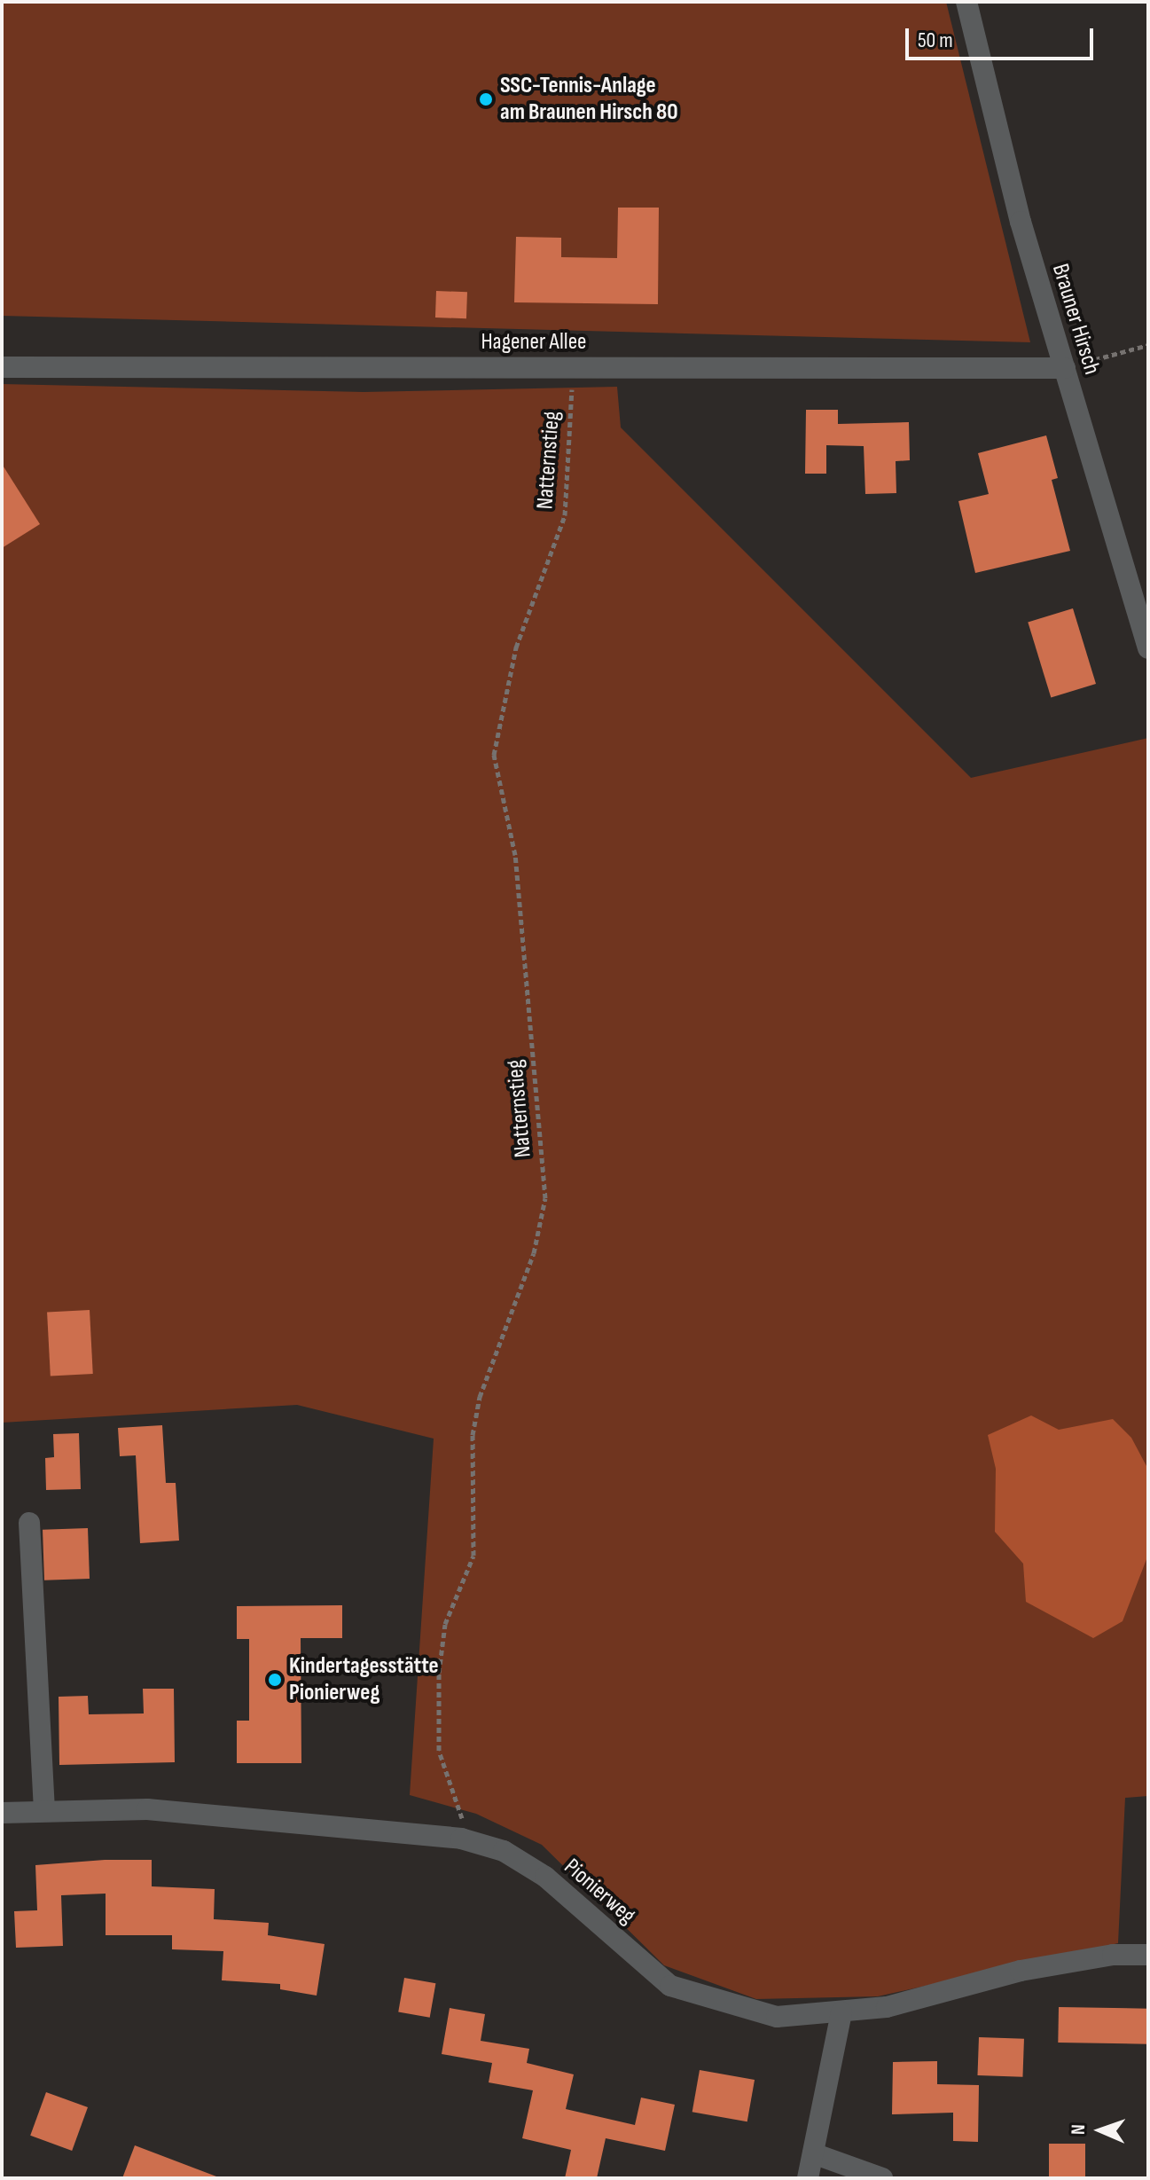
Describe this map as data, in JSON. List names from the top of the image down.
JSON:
{
  "streets": {
    "street": ["Brauner Hirsch", "Hagener Allee", "Pionierweg"],
    "path": ["Natternstieg"]
  },
  "crossings": [
    ["Brauner Hirsch", "Hagener Allee"],
    ["Hagener Allee", "Natternstieg"],
    ["Natternstieg", "Pionierweg"]
  ],
  "places": ["SSC-Tennis-Anlage am Braunen Hirsch 80", "Kindertagesstätte Pionierweg"],
  "scale_bar": "50 m",
  "north": "left"
}
